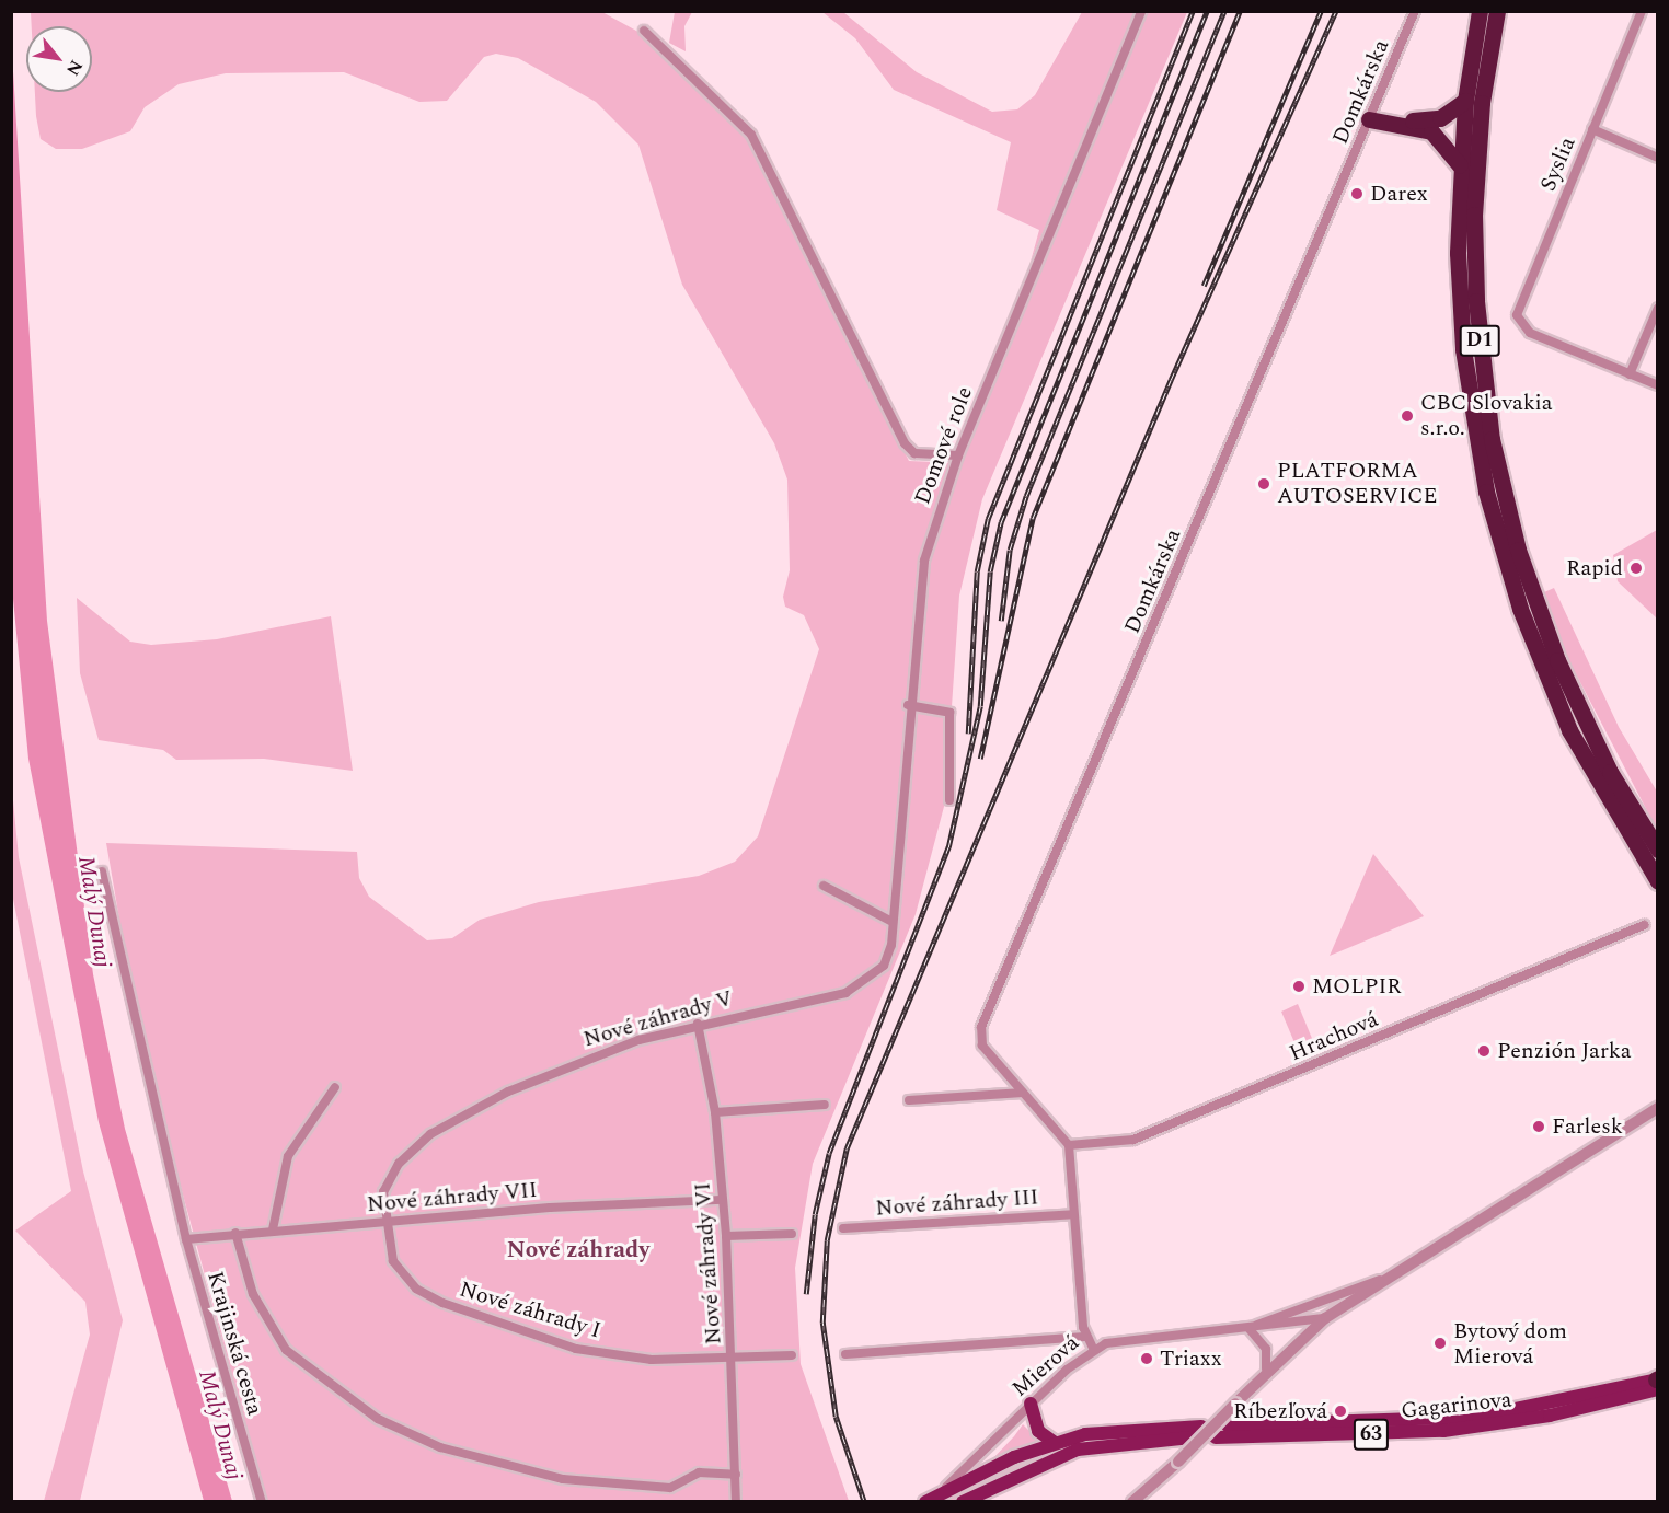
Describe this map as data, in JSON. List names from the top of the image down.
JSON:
{
  "streets": {
    "highway": ["D1"],
    "main road": ["Gagarinova", "63"],
    "street": [
      "Domkárska",
      "Syslia",
      "Domové role",
      "Nové záhrady V",
      "Hrachová",
      "Nové záhrady VII",
      "Nové záhrady III",
      "Nové záhrady VI",
      "Nové záhrady I",
      "Krajinská cesta",
      "Mierová"
    ]
  },
  "crossings": [
    ["Domkárska", "Hrachová"],
    ["Domové role", "Nové záhrady V"],
    ["Nové záhrady V", "Nové záhrady VII"],
    ["Nové záhrady V", "Nové záhrady VI"],
    ["Nové záhrady V", "Nové záhrady I"],
    ["Nové záhrady VII", "Nové záhrady VI"],
    ["Nové záhrady VII", "Nové záhrady I"],
    ["Nové záhrady VII", "Krajinská cesta"],
    ["Nové záhrady VI", "Nové záhrady I"]
  ],
  "districts": ["Nové záhrady"],
  "water": ["Malý Dunaj"],
  "places": [
    "Darex",
    "CBC Slovakia s.r.o.",
    "PLATFORMA AUTOSERVICE",
    "Rapid",
    "MOLPIR",
    "Penzión Jarka",
    "Farlesk",
    "Bytový dom Mierová",
    "Triaxx",
    "Ríbezľová"
  ],
  "north": "bottom right"
}
